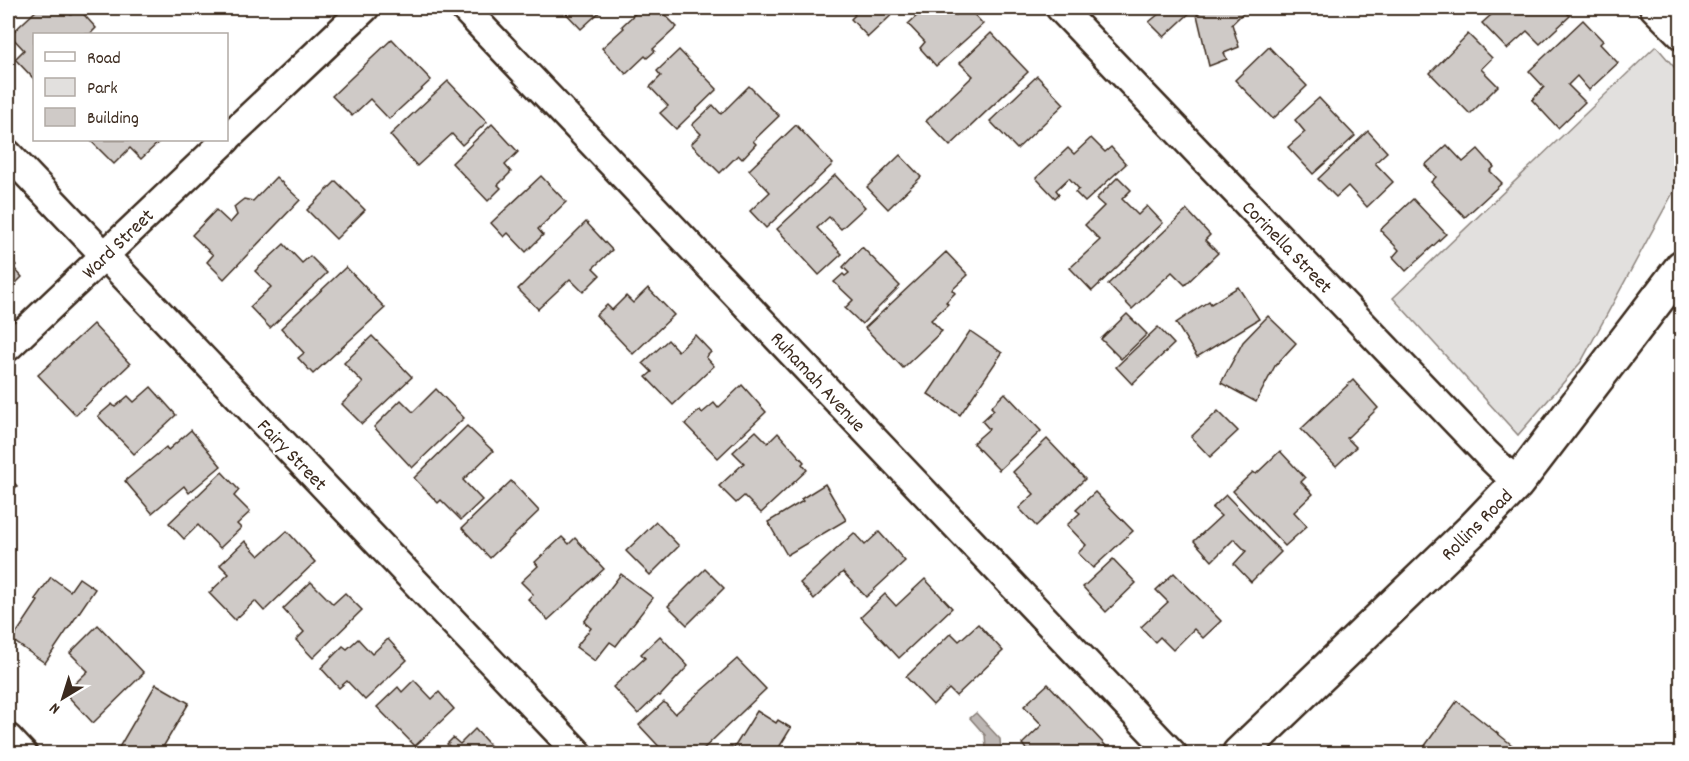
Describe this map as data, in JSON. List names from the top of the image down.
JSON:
{
  "streets": {
    "street": [
      "Ward Street",
      "Corinella Street",
      "Ruhamah Avenue",
      "Fairy Street",
      "Rollins Road"
    ]
  },
  "crossings": [
    ["Ward Street", "Fairy Street"],
    ["Corinella Street", "Rollins Road"]
  ],
  "legend": ["Road", "Park", "Building"],
  "north": "bottom left"
}
